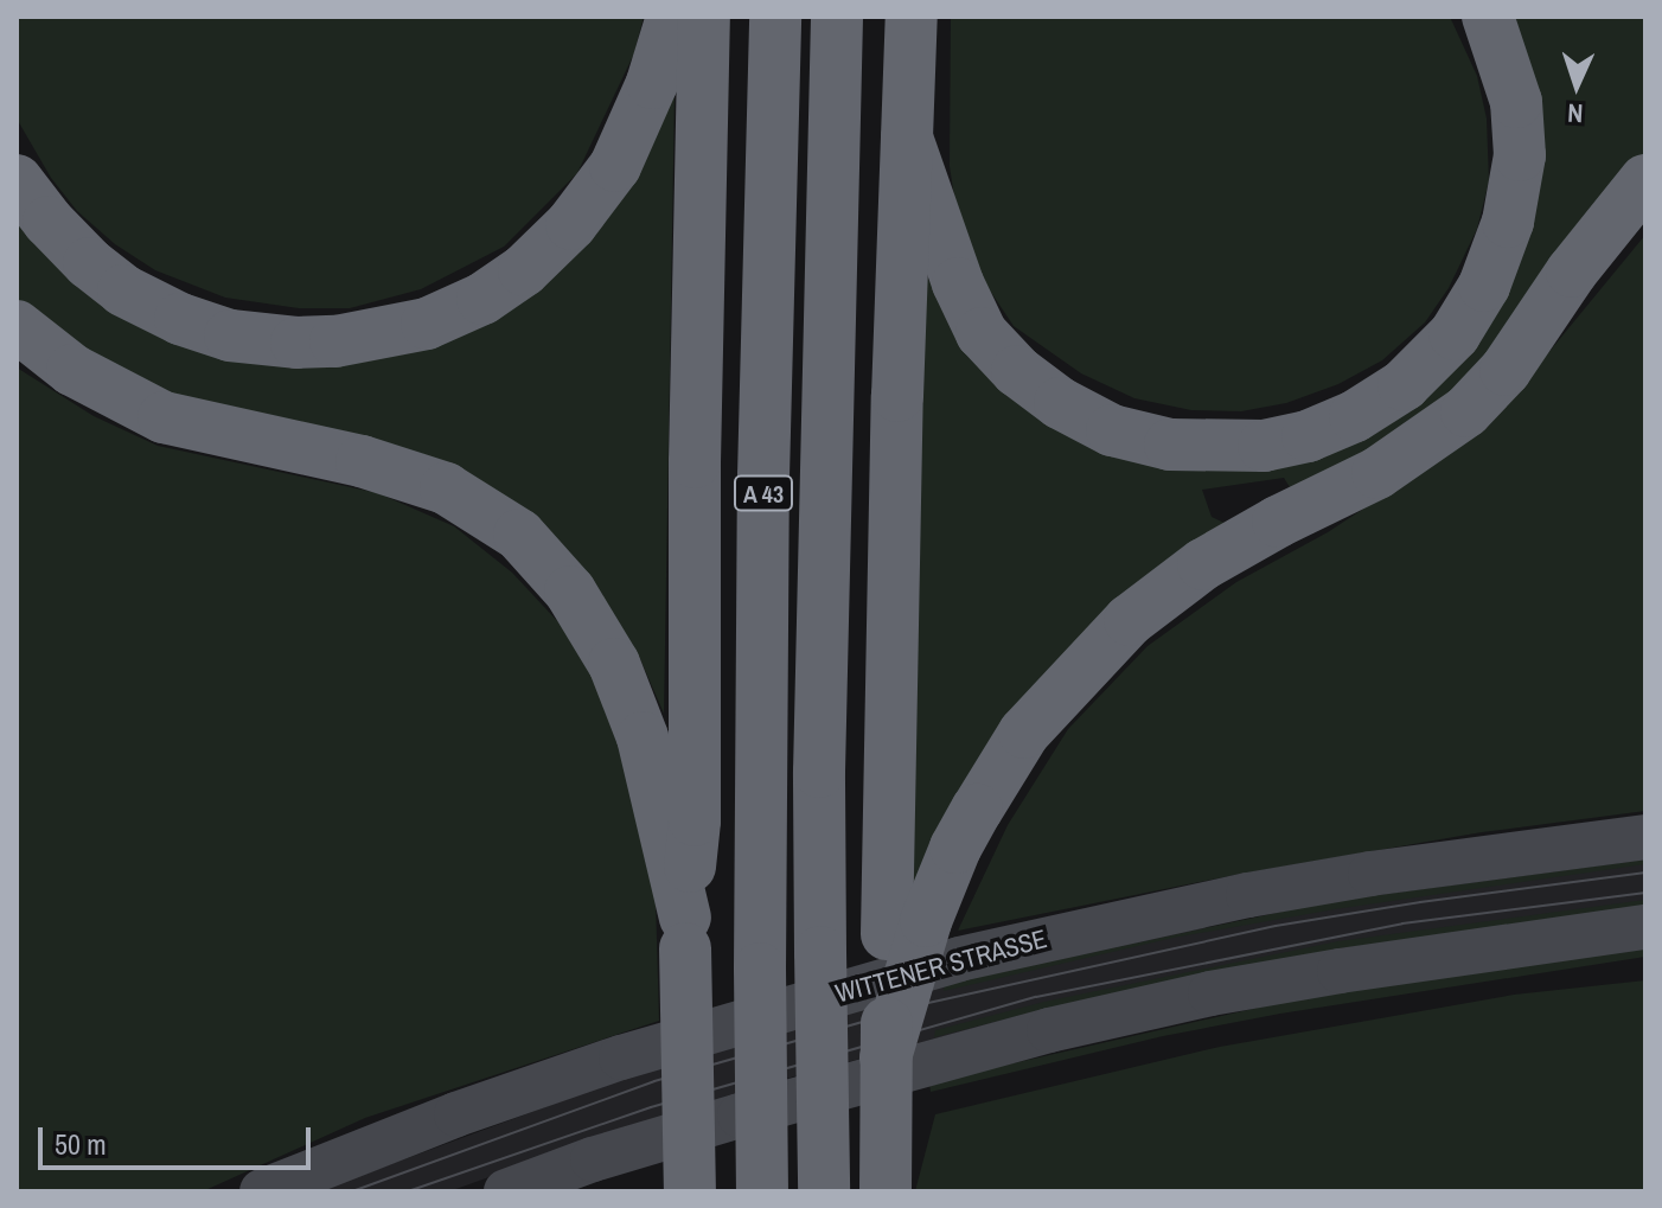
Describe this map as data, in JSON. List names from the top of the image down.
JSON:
{
  "streets": {
    "highway": ["A 43"],
    "main road": ["WITTENER STRASSE"]
  },
  "scale_bar": "50 m",
  "north": "bottom"
}
